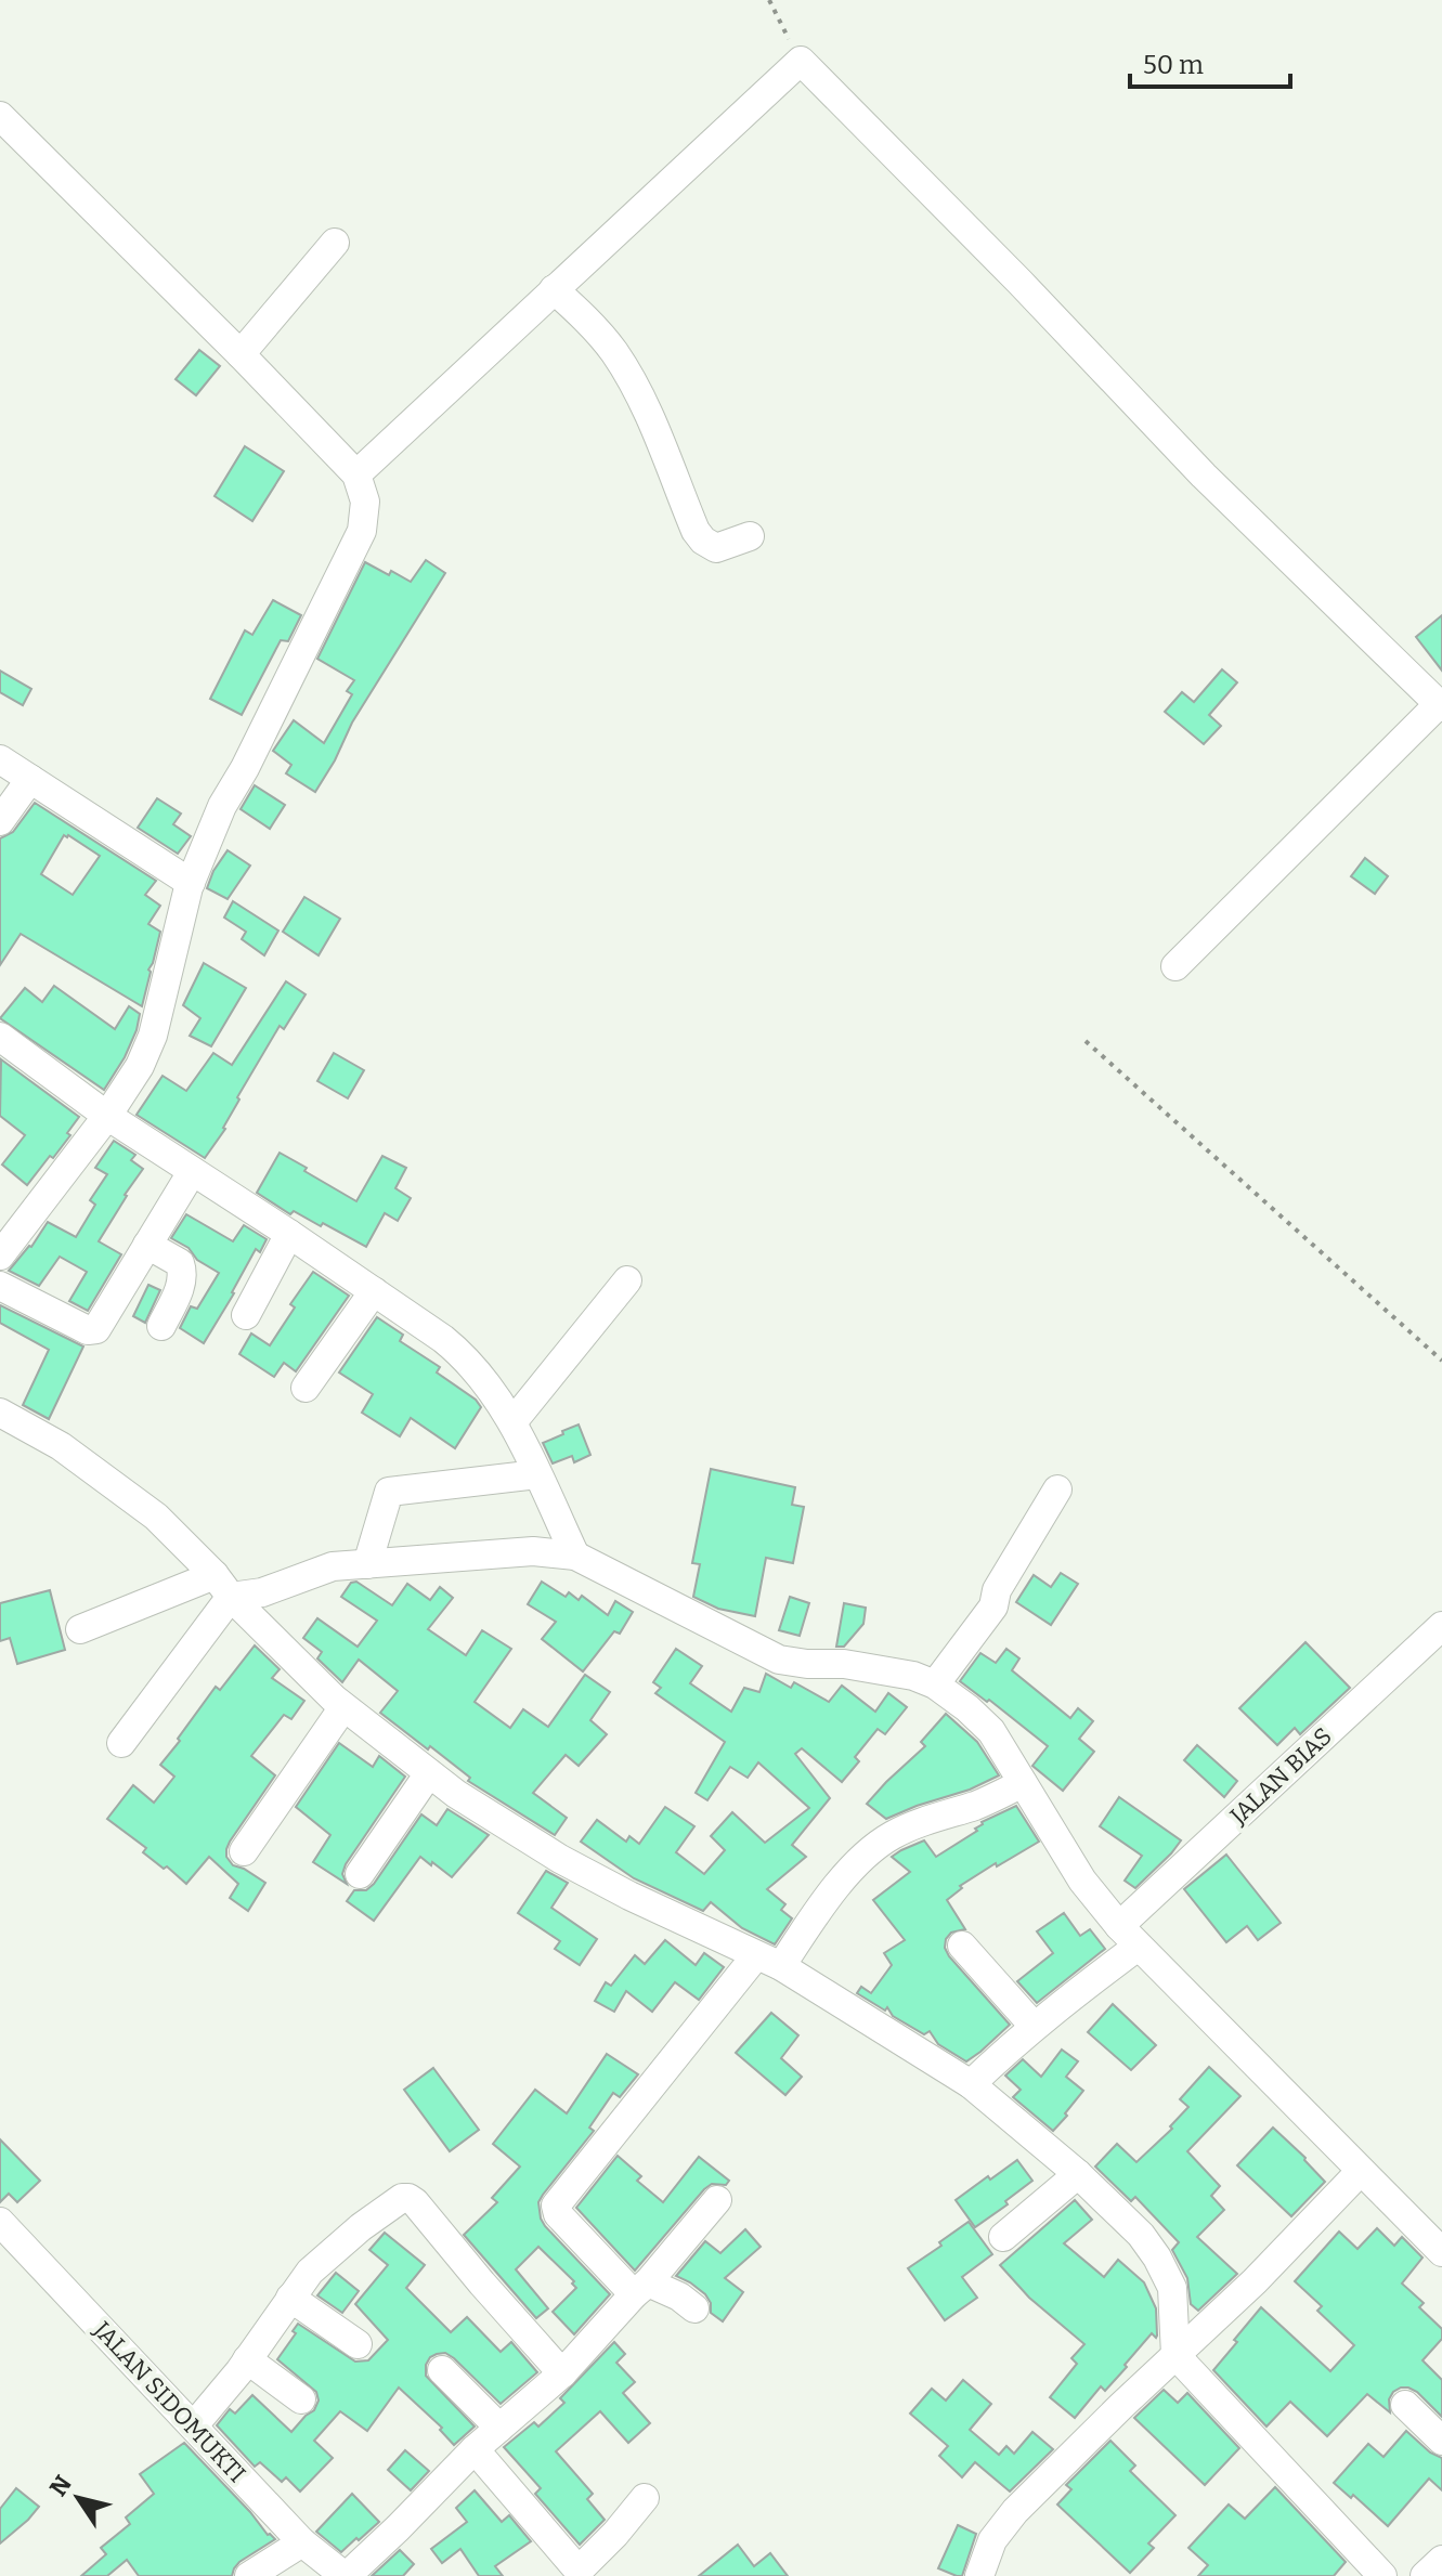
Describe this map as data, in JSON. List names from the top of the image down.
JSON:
{
  "streets": {
    "street": ["JALAN BIAS", "JALAN SIDOMUKTI"]
  },
  "scale_bar": "50 m",
  "north": "top left"
}
